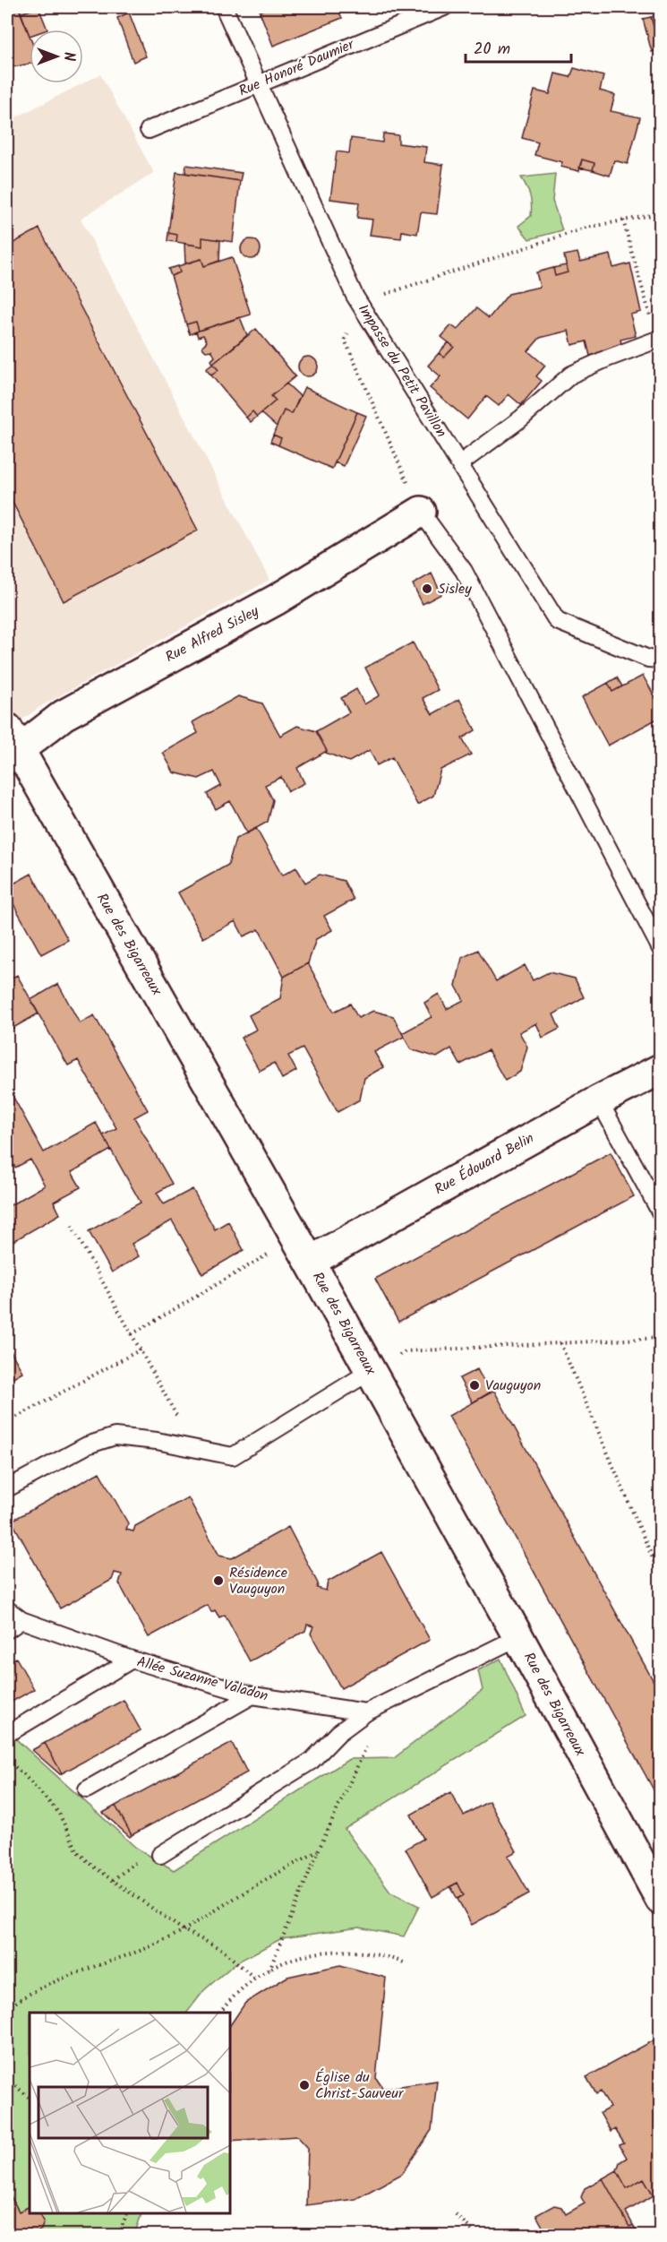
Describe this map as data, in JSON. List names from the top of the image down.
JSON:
{
  "streets": {
    "street": ["Rue Alfred Sisley", "Rue des Bigarreaux", "Rue Édouard Belin"],
    "lane": ["Rue Honoré Daumier", "Impasse du Petit Pavillon", "Allée Suzanne Valadon"]
  },
  "crossings": [
    ["Rue Honoré Daumier", "Impasse du Petit Pavillon"],
    ["Rue Alfred Sisley", "Rue des Bigarreaux"],
    ["Rue des Bigarreaux", "Rue Édouard Belin"]
  ],
  "places": [
    "Sisley",
    "Vauguyon",
    "Résidence Vauguyon",
    "Église du Christ-Sauveur"
  ],
  "scale_bar": "20 m",
  "north": "right"
}
